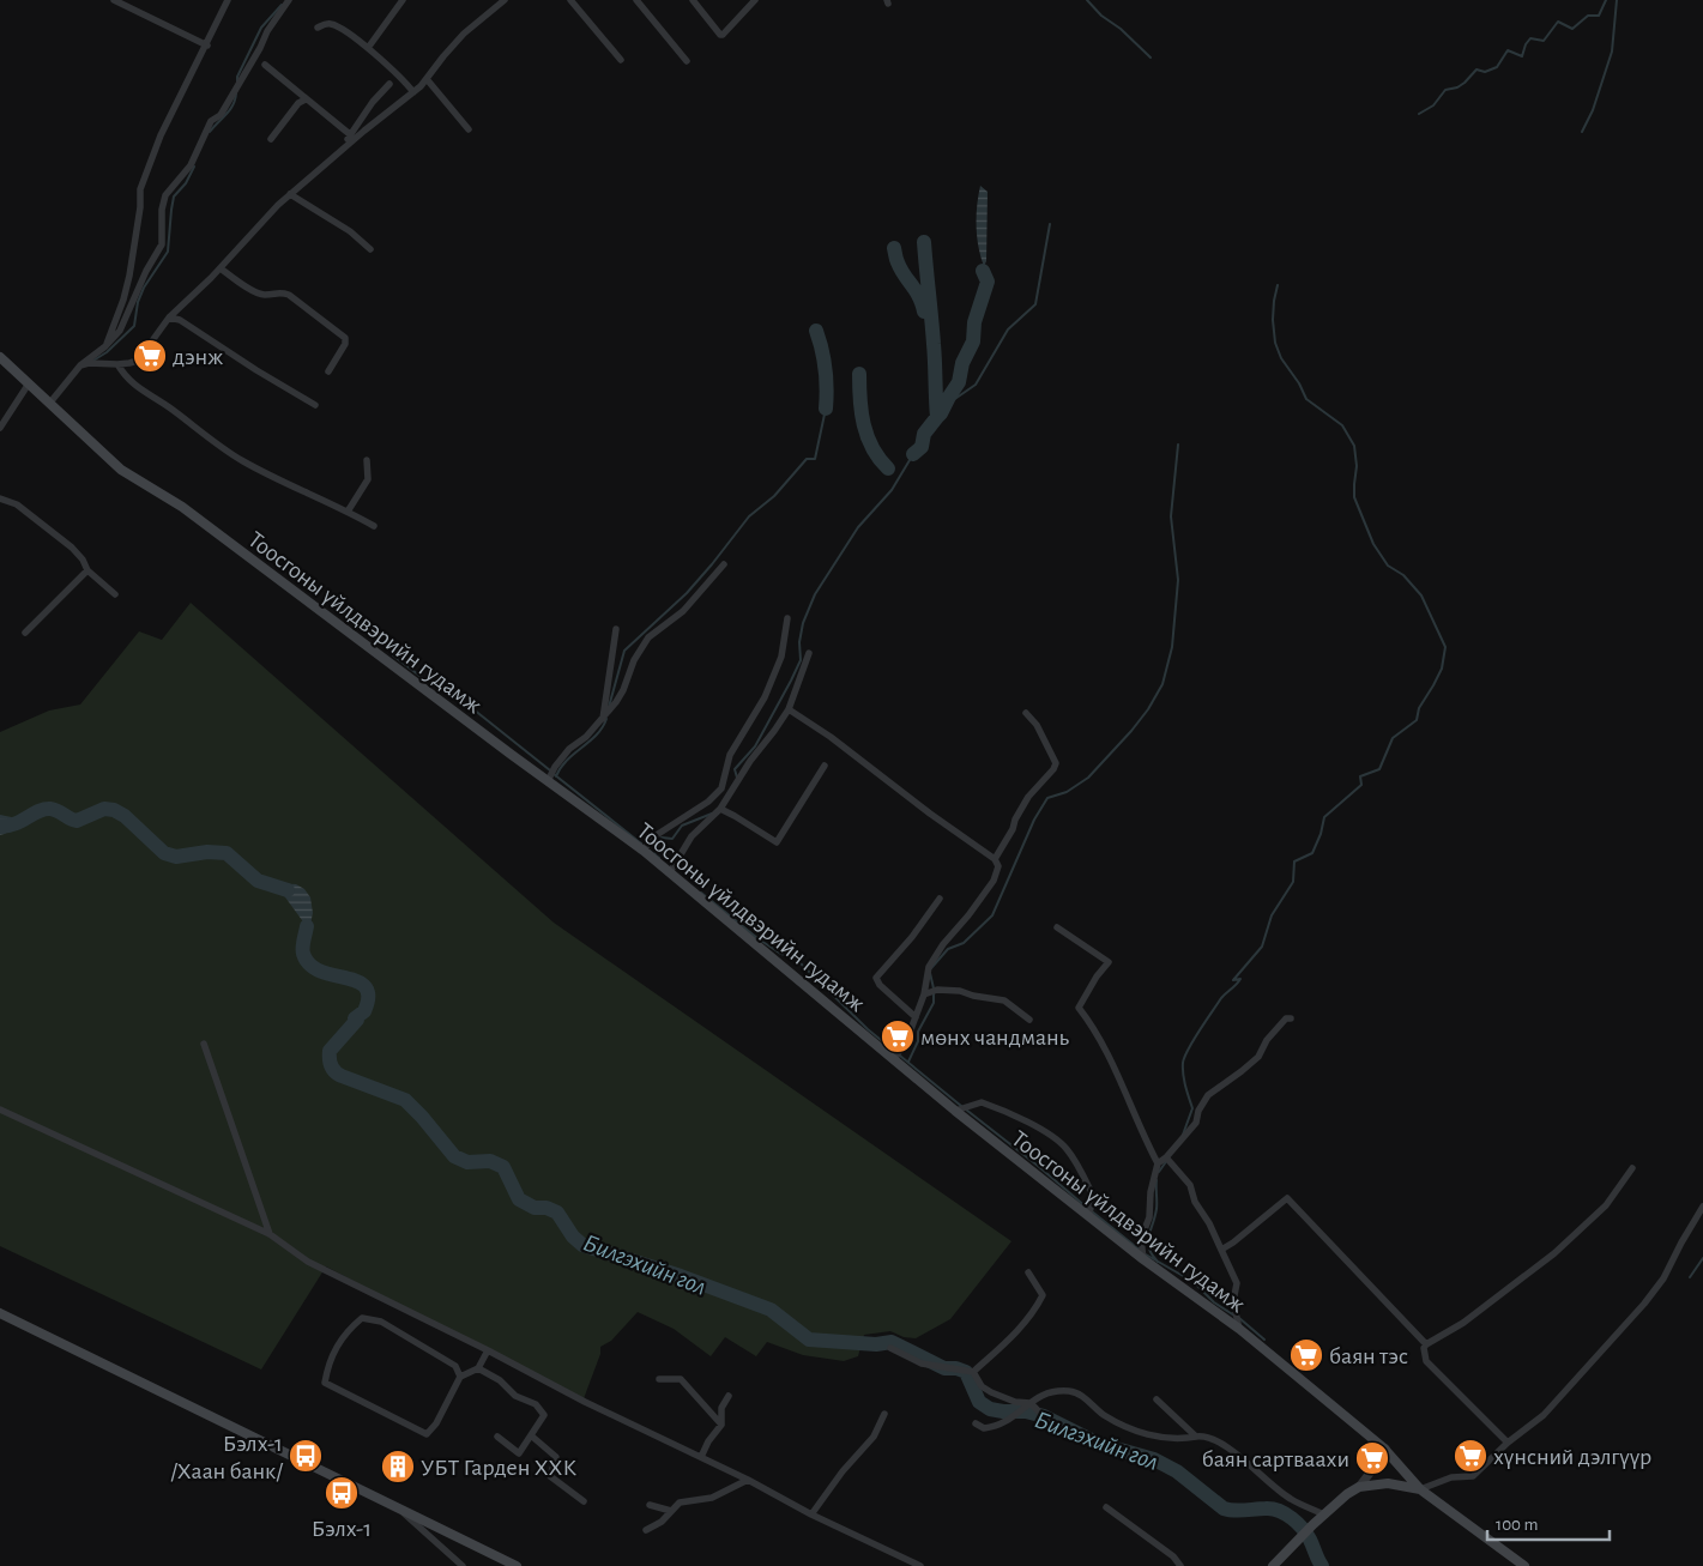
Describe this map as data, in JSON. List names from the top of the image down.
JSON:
{
  "streets": {
    "main road": ["Тоосгоны үйлдвэрийн гудамж"]
  },
  "water": ["Билгэхийн гол"],
  "places": {
    "supermarket": [
      "дэнж",
      "мөнх чандмань",
      "баян тэс",
      "хүнсний дэлгүүр",
      "баян сартваахи"
    ],
    "bus stop": ["Бэлх-1 /Хаан банк/", "Бэлх-1"],
    "building": ["УБТ Гарден ХХК"]
  },
  "scale_bar": "100 m"
}
